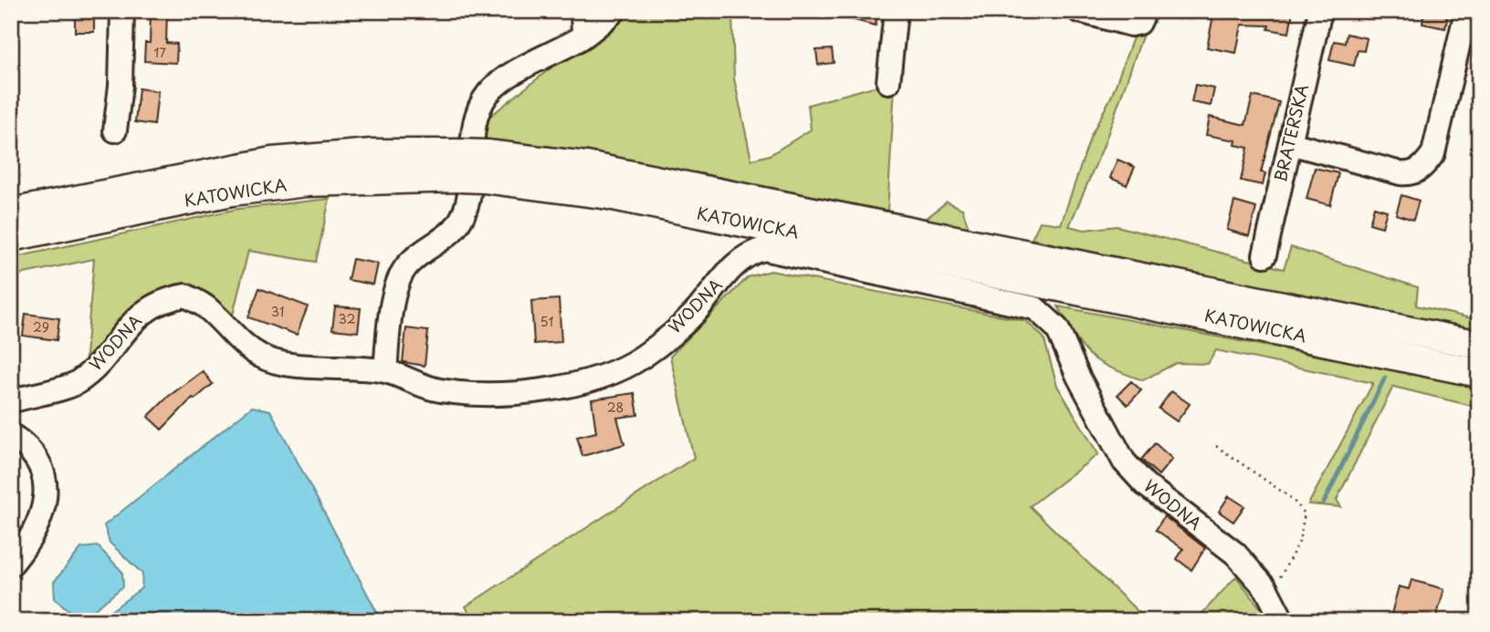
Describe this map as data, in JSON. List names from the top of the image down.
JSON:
{
  "streets": {
    "main road": ["KATOWICKA"],
    "street": ["BRATERSKA", "WODNA"]
  },
  "house_numbers": [
    "17",
    "31",
    "32",
    "51",
    "29",
    "28"
  ]
}
